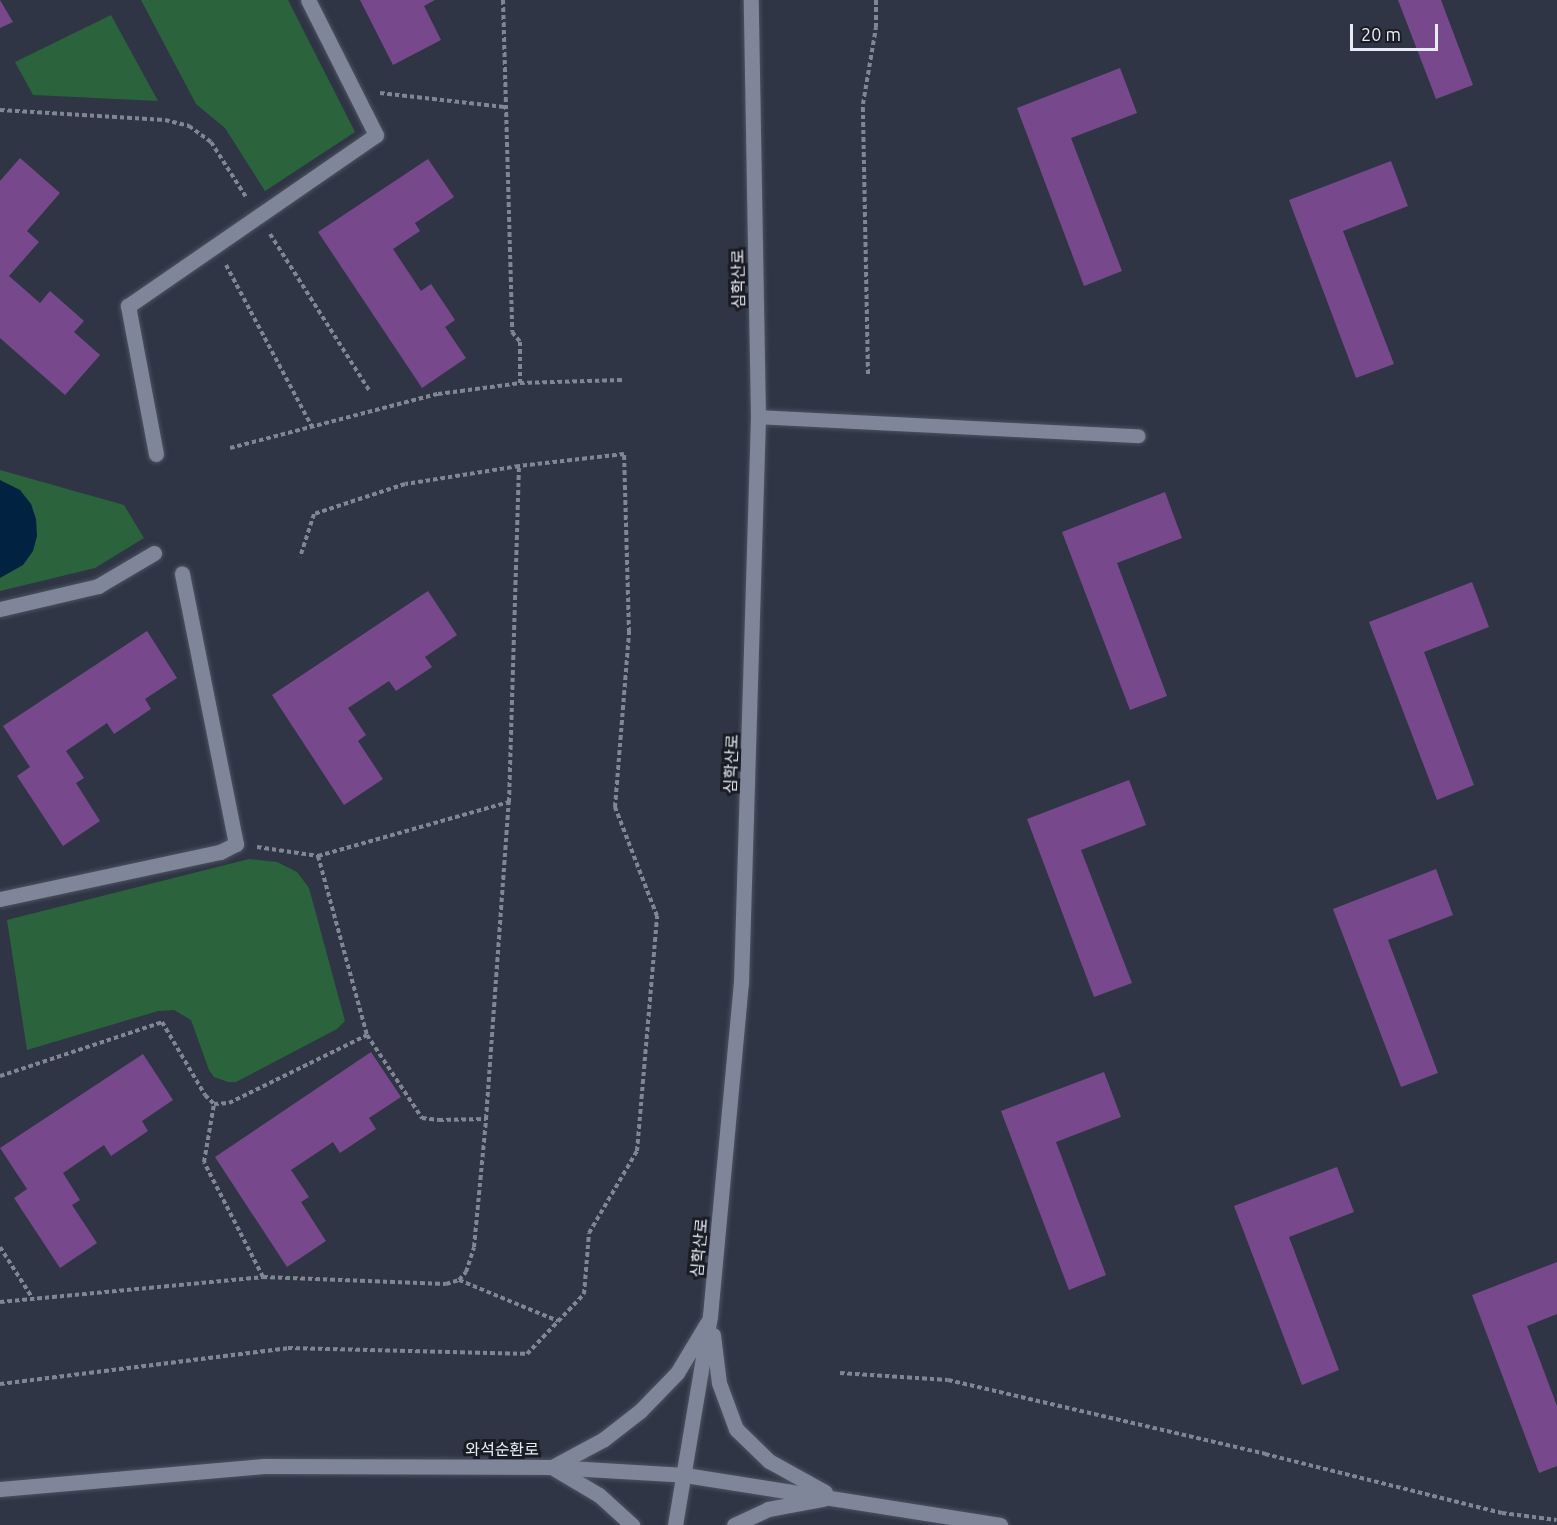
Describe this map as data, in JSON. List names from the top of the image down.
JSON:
{
  "streets": {
    "street": ["심학산로", "와석순환로"]
  },
  "crossings": [
    ["심학산로", "와석순환로"]
  ],
  "scale_bar": "20 m"
}
